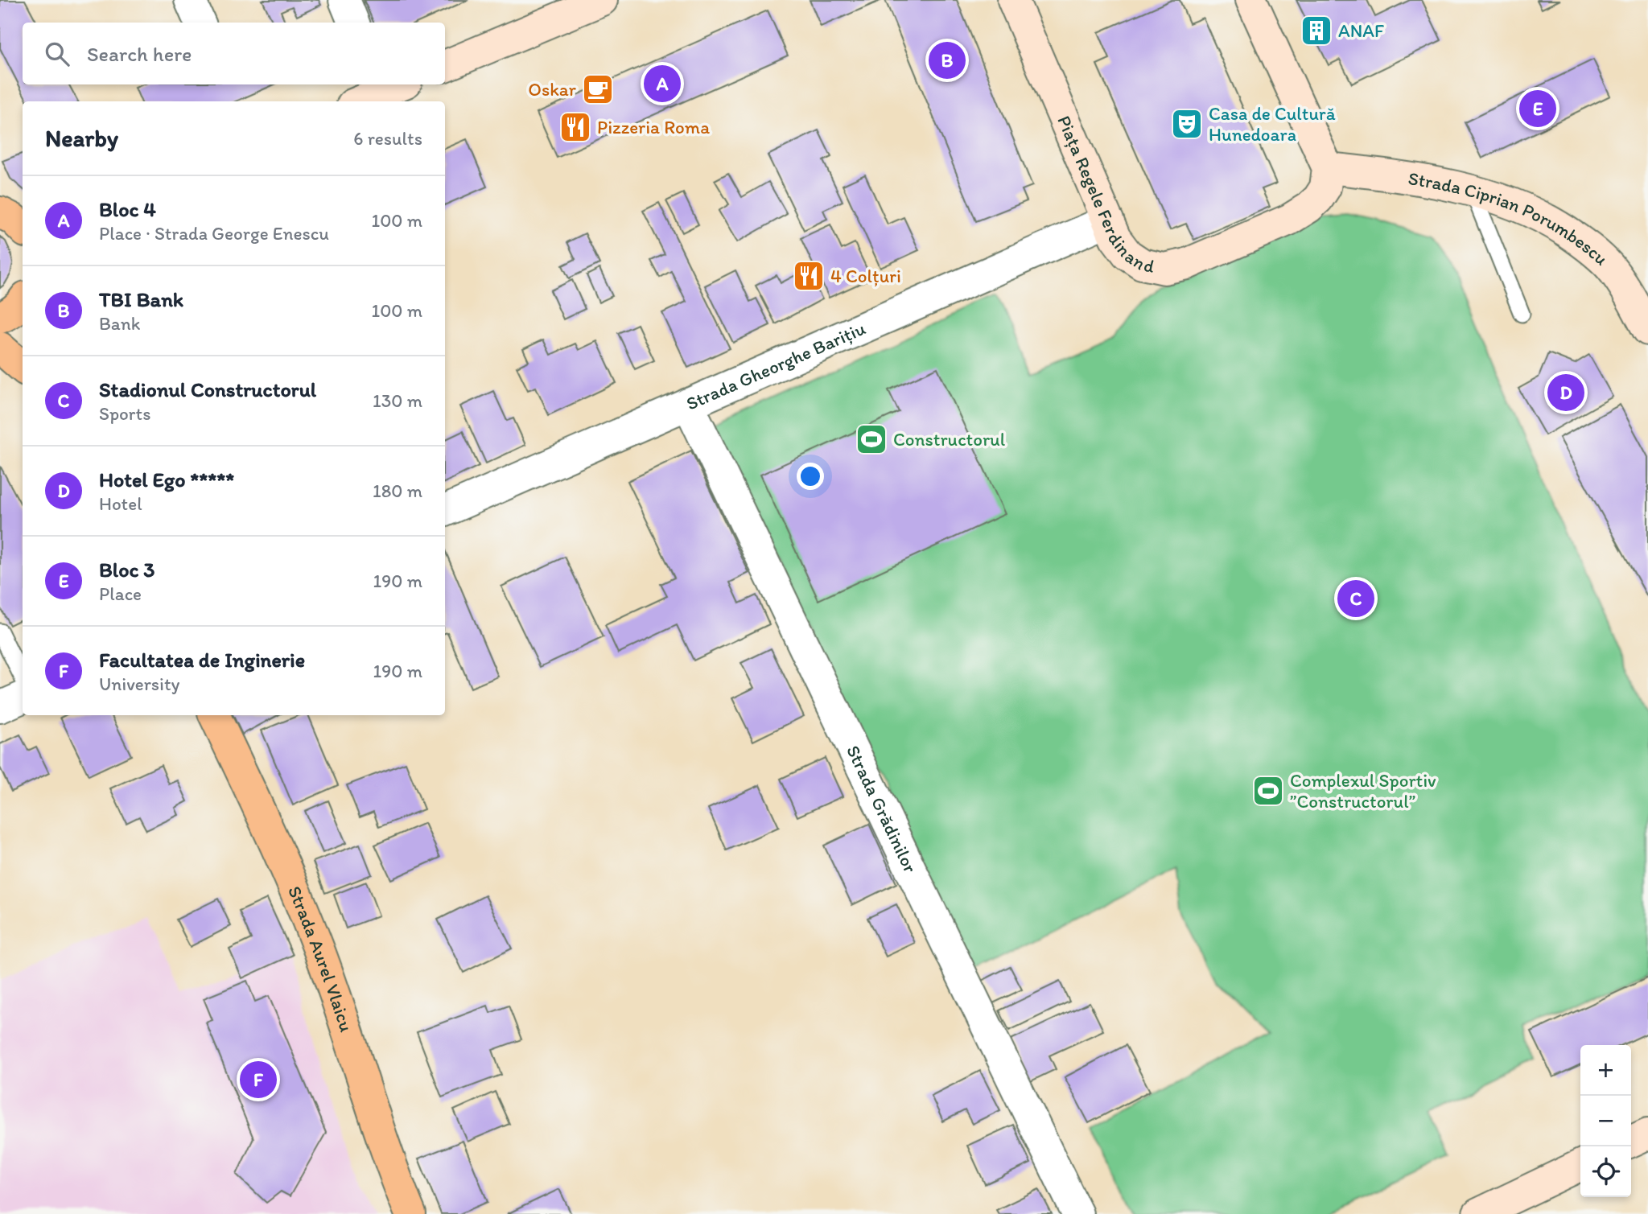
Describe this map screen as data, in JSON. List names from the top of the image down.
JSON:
{
  "streets": {
    "main road": ["Strada Aurel Vlaicu"],
    "street": [
      "Piața Regele Ferdinand",
      "Strada Ciprian Porumbescu",
      "Strada Gheorghe Barițiu",
      "Strada Grădinilor"
    ]
  },
  "crossings": [
    ["Piața Regele Ferdinand", "Strada Ciprian Porumbescu"],
    ["Piața Regele Ferdinand", "Strada Gheorghe Barițiu"],
    ["Strada Gheorghe Barițiu", "Strada Grădinilor"]
  ],
  "places": {
    "building": ["ANAF"],
    "cafe": ["Oskar"],
    "theatre": ["Casa de Cultură Hunedoara"],
    "restaurant": ["Pizzeria Roma", "4 Colțuri"],
    "sports": ["Constructorul", "Complexul Sportiv ”Constructorul”"]
  },
  "page": {
    "search": "Search here",
    "pins": [
      "B",
      "A",
      "E",
      "D",
      "C",
      "F"
    ],
    "heading": ["Nearby", "6 results"],
    "list": [
      {
        "mark": "A",
        "name": "Bloc 4",
        "note": "Place · Strada George Enescu",
        "value": "100 m"
      },
      {
        "mark": "B",
        "name": "TBI Bank",
        "note": "Bank",
        "value": "100 m"
      },
      {
        "mark": "C",
        "name": "Stadionul Constructorul",
        "note": "Sports",
        "value": "130 m"
      },
      {
        "mark": "D",
        "name": "Hotel Ego *****",
        "note": "Hotel",
        "value": "180 m"
      },
      {
        "mark": "E",
        "name": "Bloc 3",
        "note": "Place",
        "value": "190 m"
      },
      {
        "mark": "F",
        "name": "Facultatea de Inginerie",
        "note": "University",
        "value": "190 m"
      }
    ],
    "map_buttons": ["+", "−"]
  }
}
